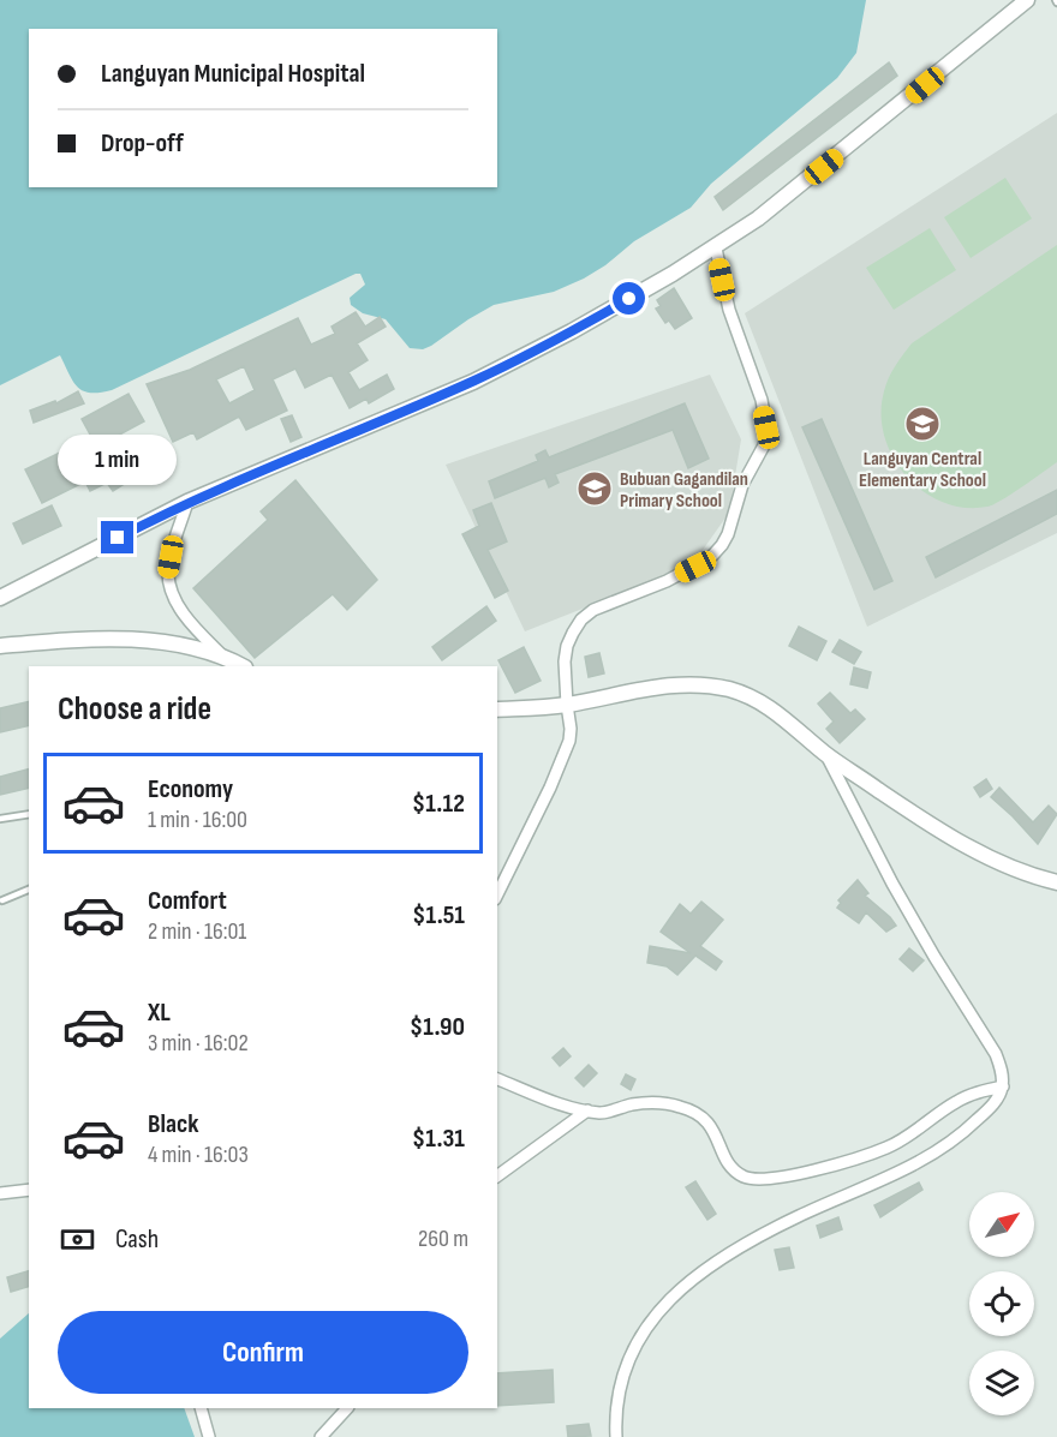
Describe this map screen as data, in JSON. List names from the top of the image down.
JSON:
{
  "places": {
    "school or university": ["Languyan Central Elementary School", "Bubuan Gagandilan Primary School"]
  },
  "north": "top right",
  "page": {
    "banner": ["Languyan Municipal Hospital", "Drop-off"],
    "bubble": "1 min",
    "heading": "Choose a ride",
    "list": [
      {
        "name": "Economy",
        "note": "1 min · 16:00",
        "value": "$1.12"
      },
      {
        "name": "Comfort",
        "note": "2 min · 16:01",
        "value": "$1.51"
      },
      {
        "name": "XL",
        "note": "3 min · 16:02",
        "value": "$1.90"
      },
      {
        "name": "Black",
        "note": "4 min · 16:03",
        "value": "$1.31"
      }
    ],
    "pay": ["Cash", "260 m"],
    "buttons": "Confirm"
  }
}
